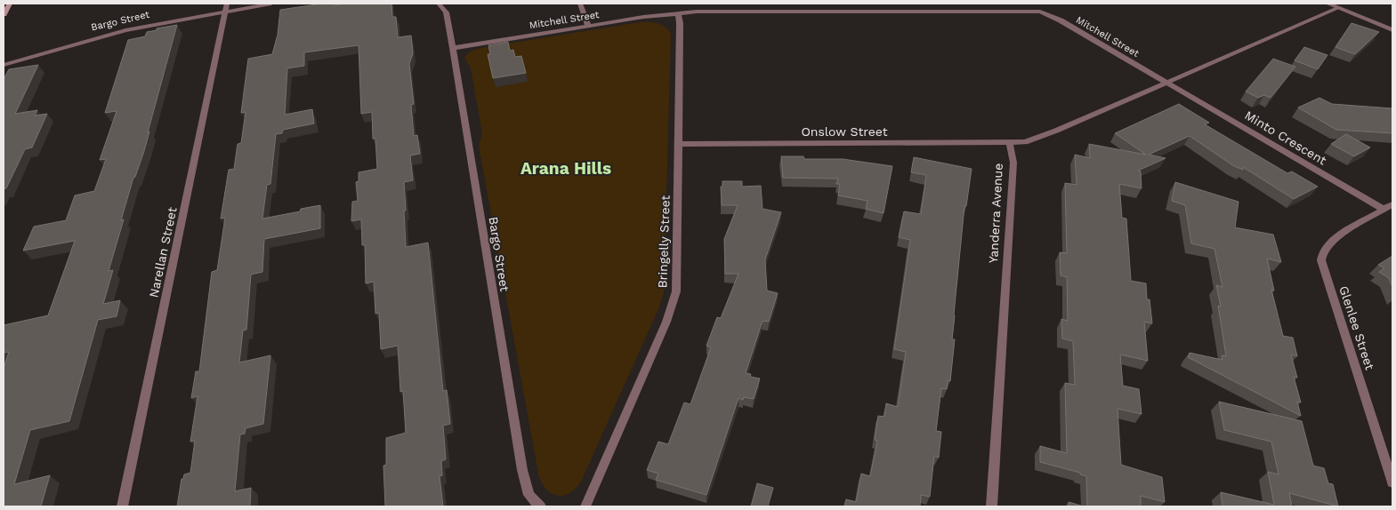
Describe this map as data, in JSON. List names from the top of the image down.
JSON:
{
  "streets": {
    "street": [
      "Mitchell Street",
      "Bargo Street",
      "Onslow Street",
      "Minto Crescent",
      "Yanderra Avenue",
      "Bringelly Street",
      "Narellan Street",
      "Glenlee Street"
    ]
  },
  "crossings": [
    ["Mitchell Street", "Bargo Street"],
    ["Mitchell Street", "Minto Crescent"],
    ["Mitchell Street", "Bringelly Street"],
    ["Bargo Street", "Narellan Street"],
    ["Onslow Street", "Yanderra Avenue"],
    ["Onslow Street", "Bringelly Street"],
    ["Minto Crescent", "Glenlee Street"]
  ],
  "districts": ["Arana Hills"]
}
